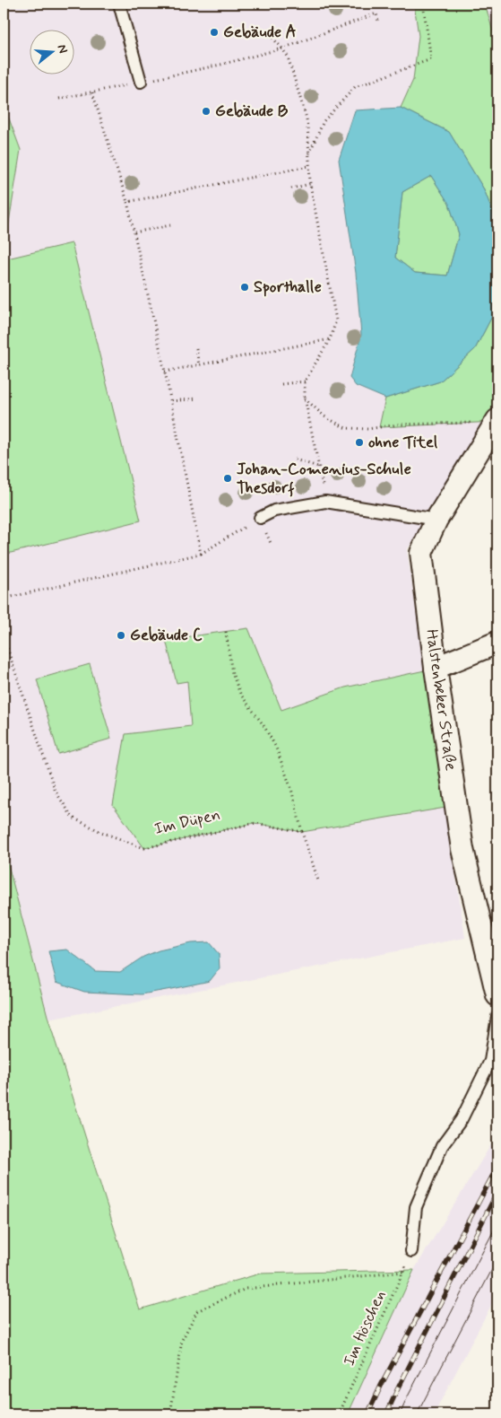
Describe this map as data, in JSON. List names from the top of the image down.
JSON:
{
  "streets": {
    "street": ["Halstenbeker Straße"],
    "path": ["Im Düpen", "Im Höschen"]
  },
  "places": [
    "Gebäude A",
    "Gebäude B",
    "Sporthalle",
    "ohne Titel",
    "Johan-Comenius-Schule Thesdorf",
    "Gebäude C"
  ],
  "north": "right"
}
